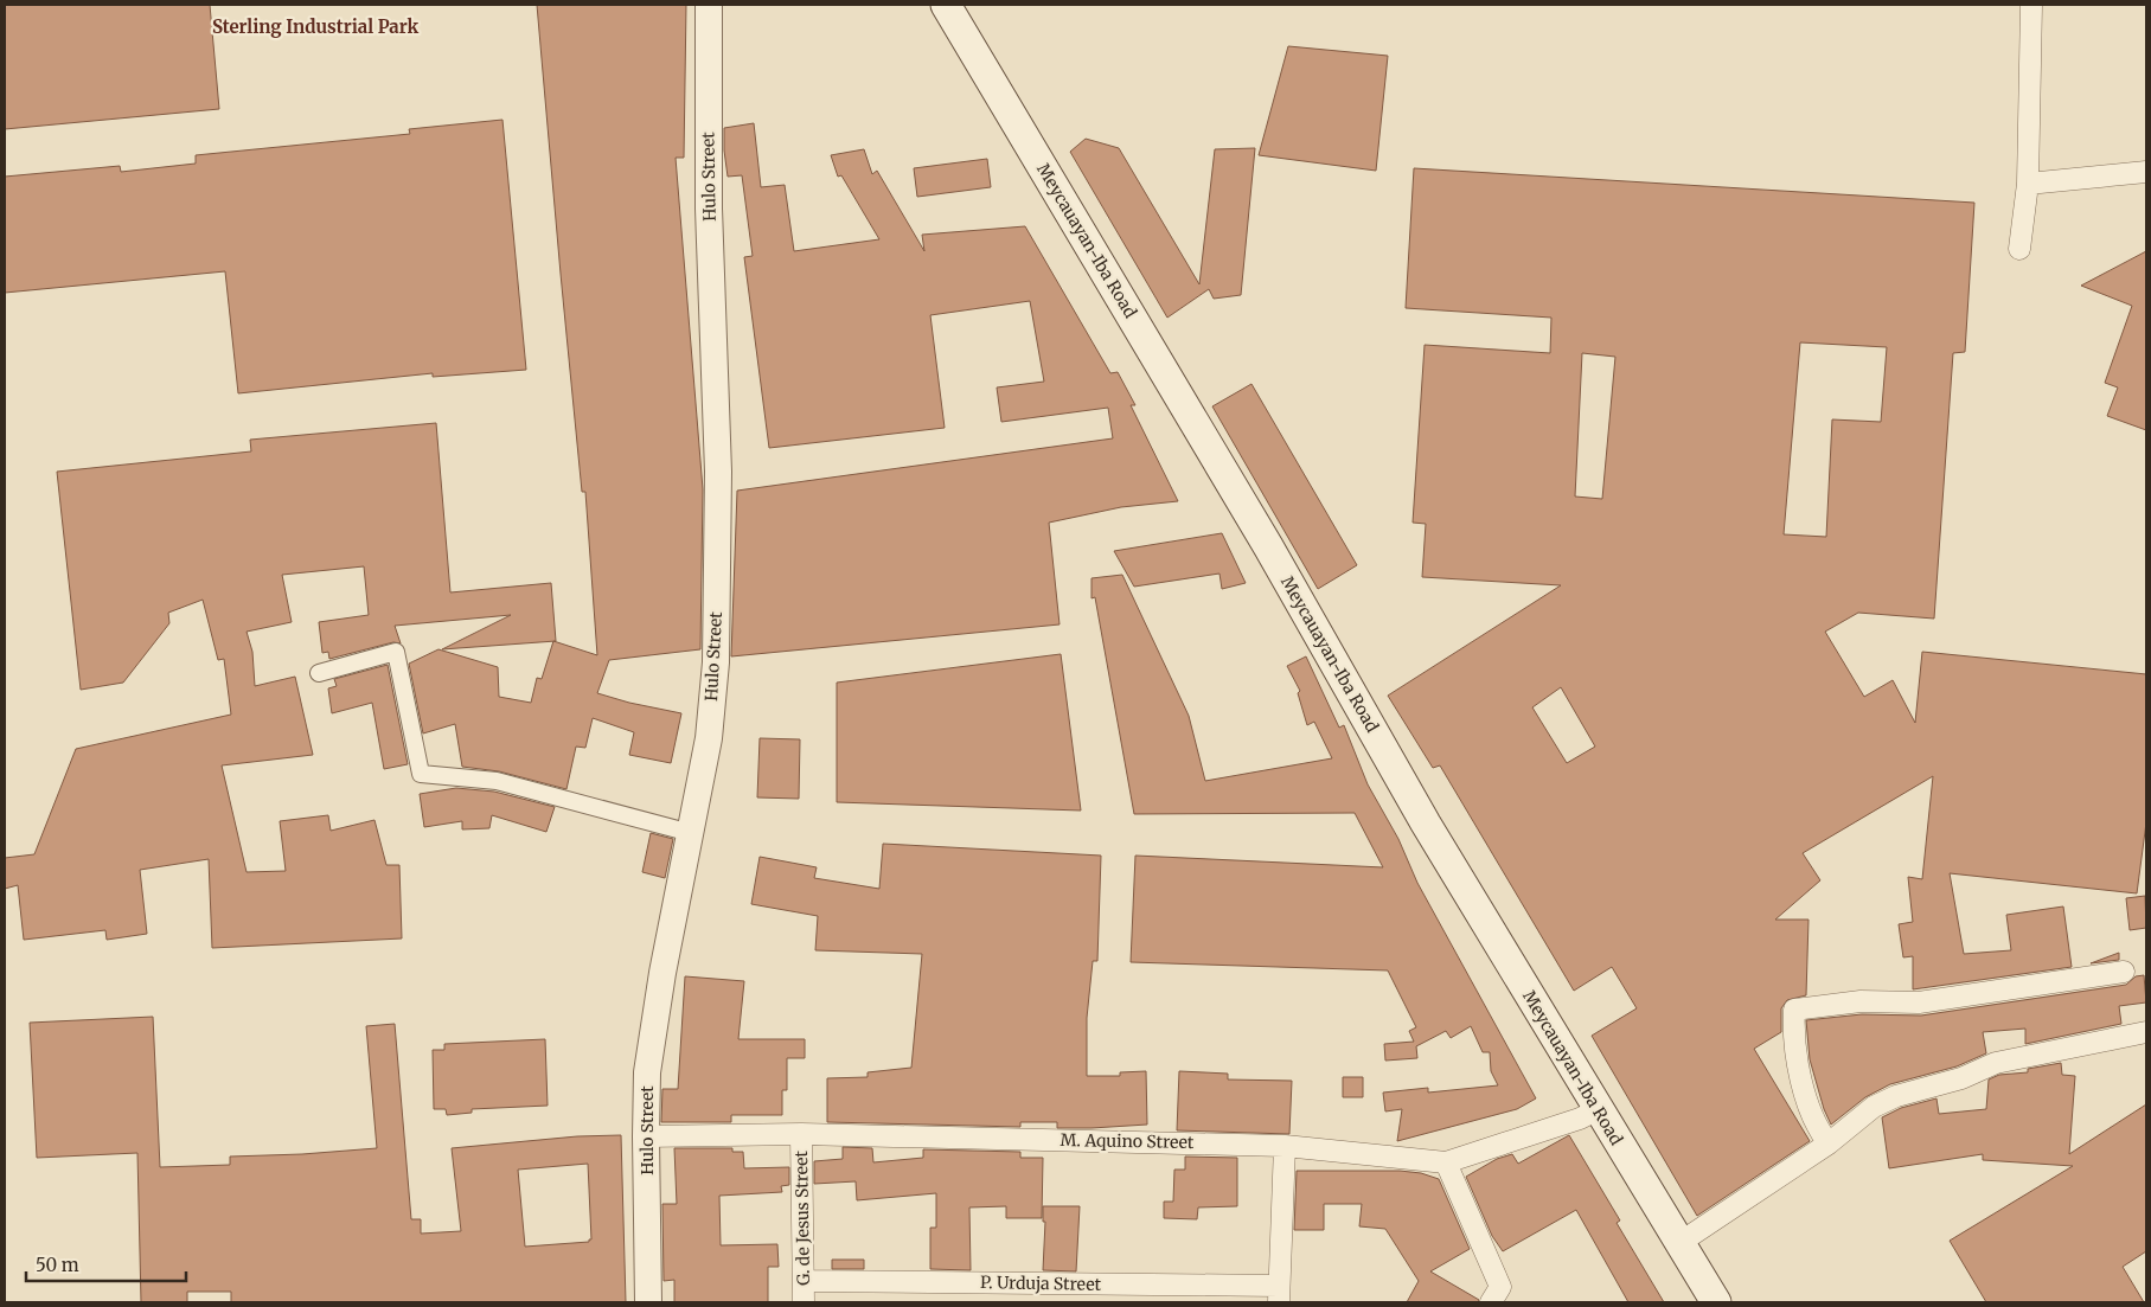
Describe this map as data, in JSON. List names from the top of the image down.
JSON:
{
  "streets": {
    "main road": ["Meycauayan-Iba Road"],
    "street": [
      "Hulo Street",
      "M. Aquino Street",
      "G. de Jesus Street",
      "P. Urduja Street"
    ]
  },
  "crossings": [
    ["Hulo Street", "M. Aquino Street"],
    ["Meycauayan-Iba Road", "M. Aquino Street"],
    ["M. Aquino Street", "G. de Jesus Street"],
    ["G. de Jesus Street", "P. Urduja Street"]
  ],
  "districts": ["Sterling Industrial Park"],
  "scale_bar": "50 m"
}
